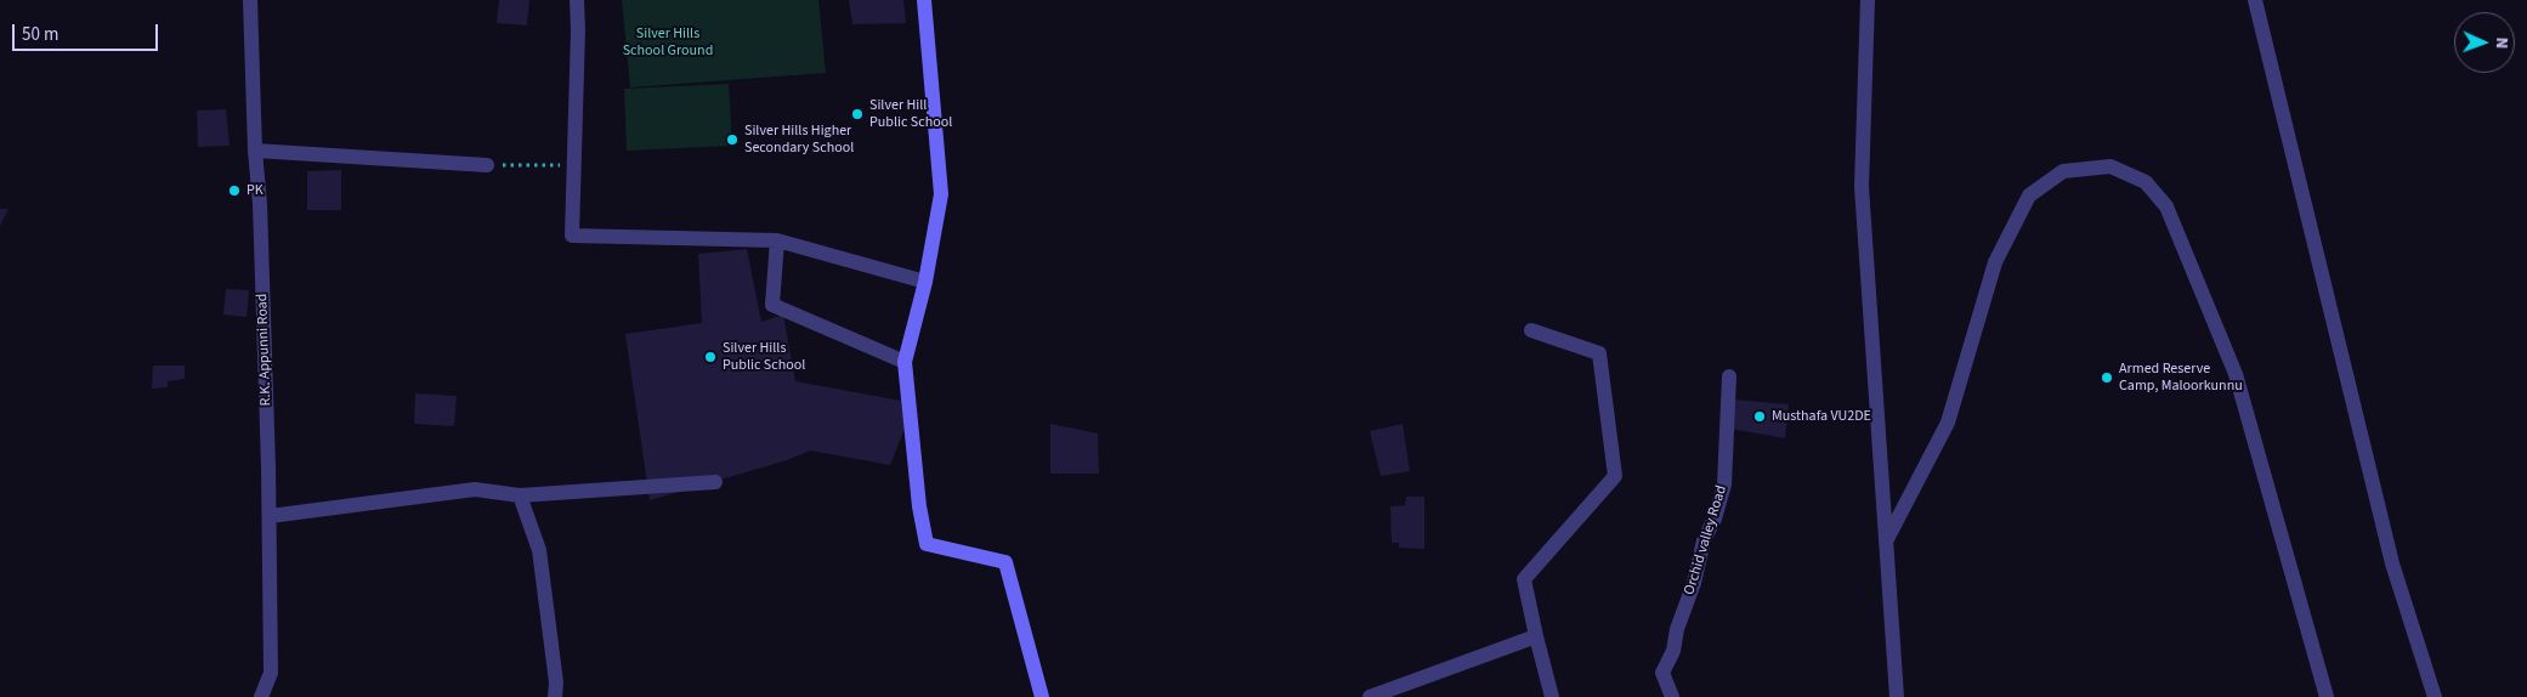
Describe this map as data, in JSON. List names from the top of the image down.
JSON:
{
  "streets": {
    "street": ["R.K. Appunni Road", "Orchid valley Road"]
  },
  "parks": ["Silver Hills School Ground"],
  "places": [
    "Silver Hill Public School",
    "Silver Hills Higher Secondary School",
    "PK",
    "Silver Hills Public School",
    "Armed Reserve Camp, Maloorkunnu",
    "Musthafa VU2DE"
  ],
  "scale_bar": "50 m",
  "north": "right"
}
